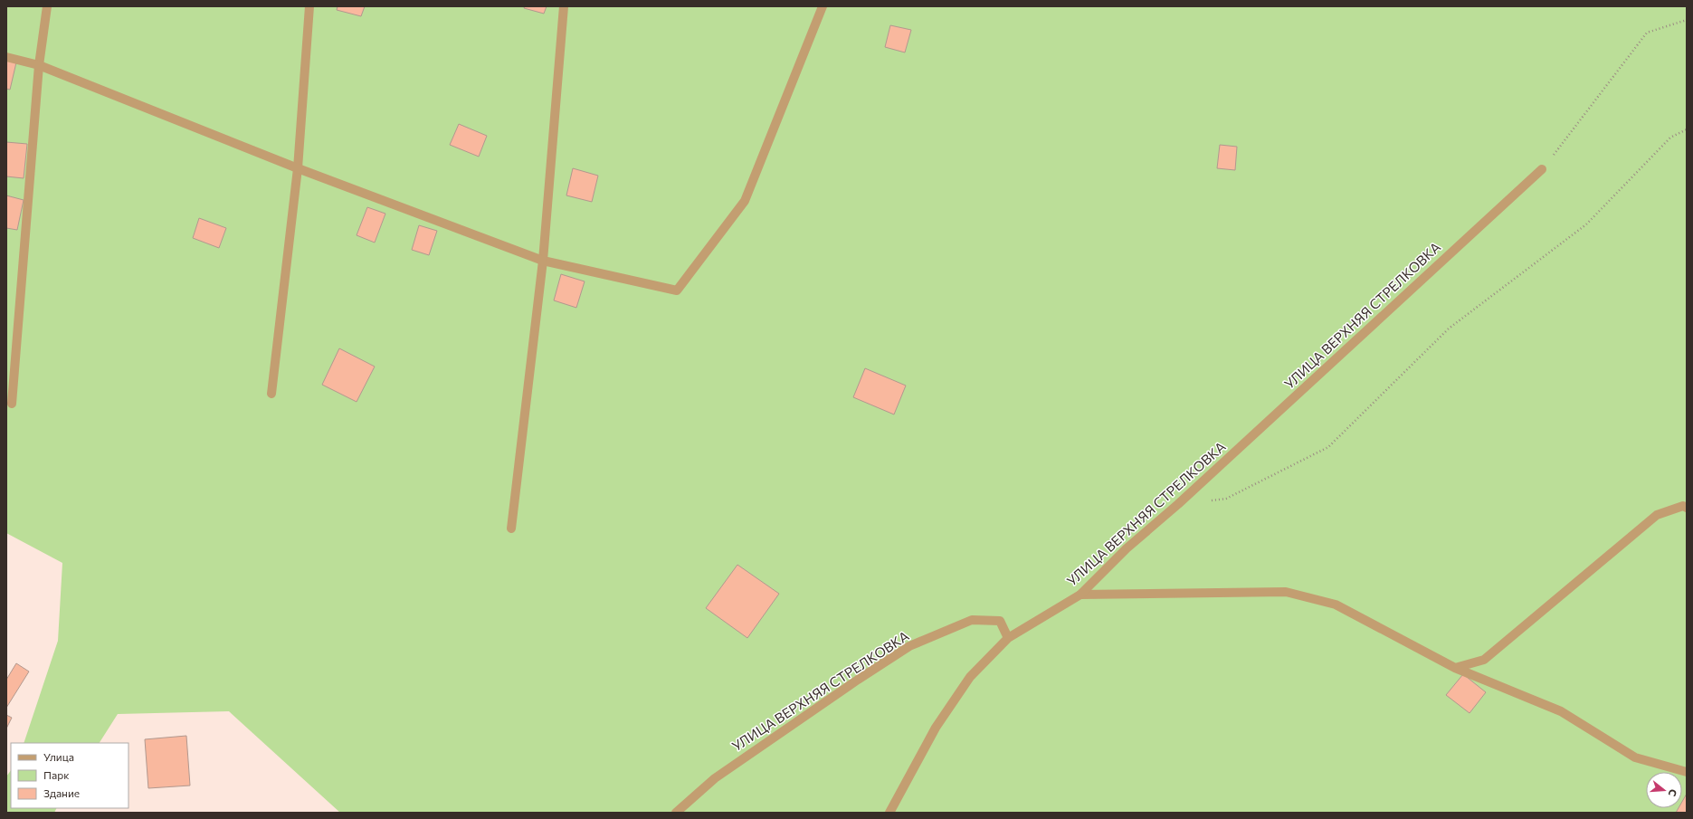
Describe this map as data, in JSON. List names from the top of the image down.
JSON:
{
  "streets": {
    "street": ["УЛИЦА ВЕРХНЯЯ СТРЕЛКОВКА"]
  },
  "legend": ["Улица", "Парк", "Здание"],
  "north": "right"
}
